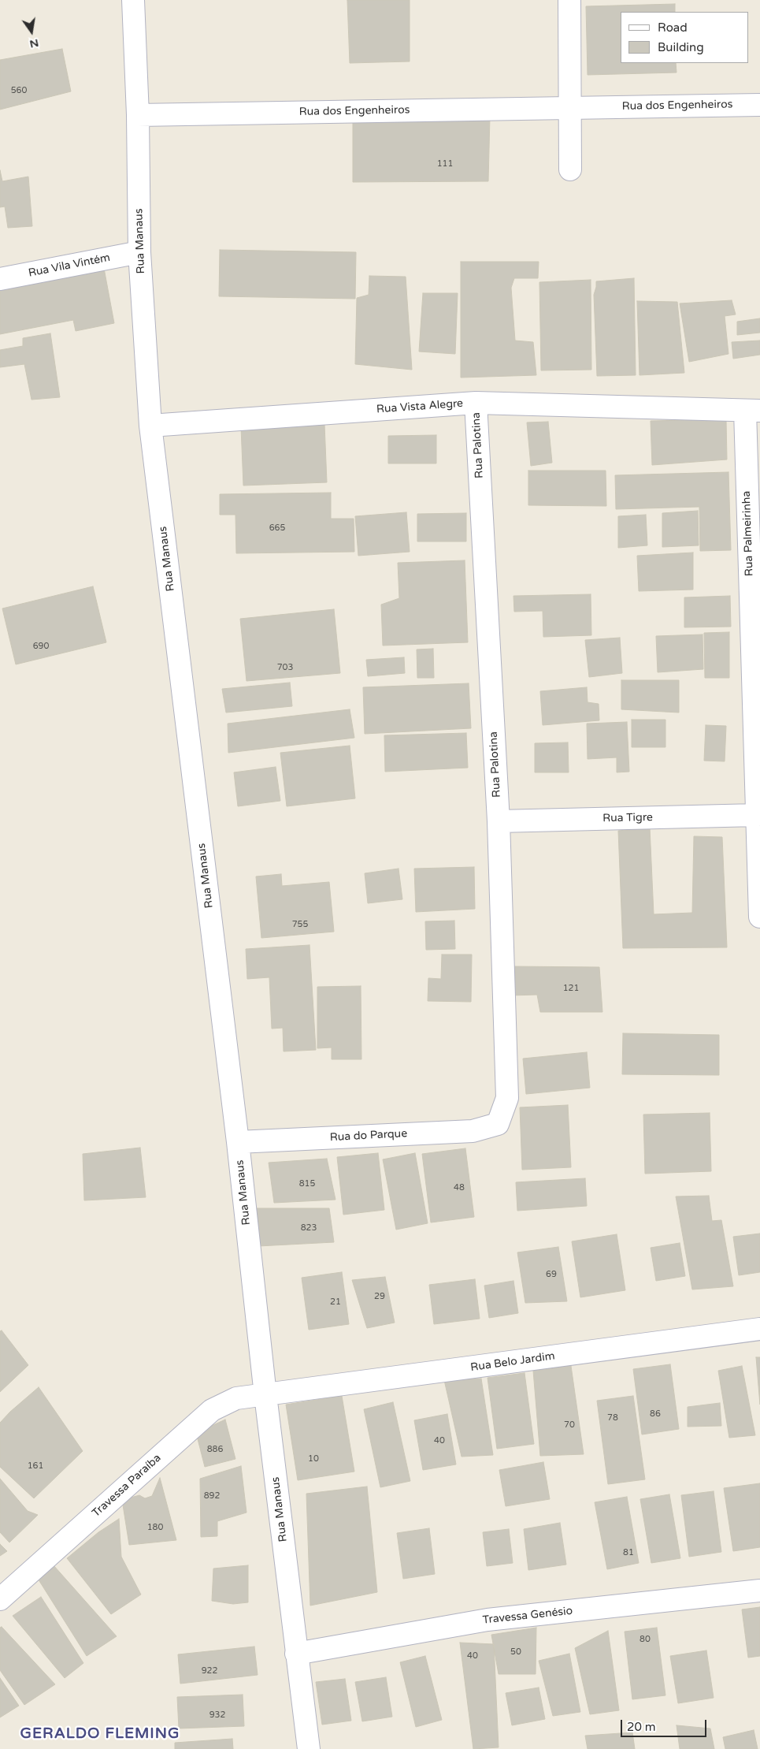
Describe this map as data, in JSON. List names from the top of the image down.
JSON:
{
  "streets": {
    "street": [
      "Rua dos Engenheiros",
      "Rua Manaus",
      "Rua Vila Vintém",
      "Rua Vista Alegre",
      "Rua Palotina",
      "Rua Palmeirinha",
      "Rua Tigre",
      "Rua do Parque",
      "Rua Belo Jardim",
      "Travessa Paraíba",
      "Travessa Genésio"
    ]
  },
  "crossings": [
    ["Rua dos Engenheiros", "Rua Manaus"],
    ["Rua Manaus", "Rua Vila Vintém"],
    ["Rua Manaus", "Rua Vista Alegre"],
    ["Rua Manaus", "Rua do Parque"],
    ["Rua Manaus", "Rua Belo Jardim"],
    ["Rua Manaus", "Travessa Paraíba"],
    ["Rua Manaus", "Travessa Genésio"],
    ["Rua Vista Alegre", "Rua Palotina"],
    ["Rua Vista Alegre", "Rua Palmeirinha"],
    ["Rua Palotina", "Rua Tigre"],
    ["Rua Palotina", "Rua do Parque"],
    ["Rua Palmeirinha", "Rua Tigre"],
    ["Rua Belo Jardim", "Travessa Paraíba"]
  ],
  "districts": ["GERALDO FLEMING"],
  "house_numbers": [
    "560",
    "111",
    "665",
    "690",
    "703",
    "755",
    "121",
    "815",
    "48",
    "823",
    "69",
    "29",
    "21",
    "86",
    "78",
    "70",
    "40",
    "886",
    "10",
    "161",
    "892",
    "180",
    "81",
    "80",
    "50",
    "40",
    "922",
    "932"
  ],
  "legend": ["Road", "Building"],
  "scale_bar": "20 m",
  "north": "bottom"
}
